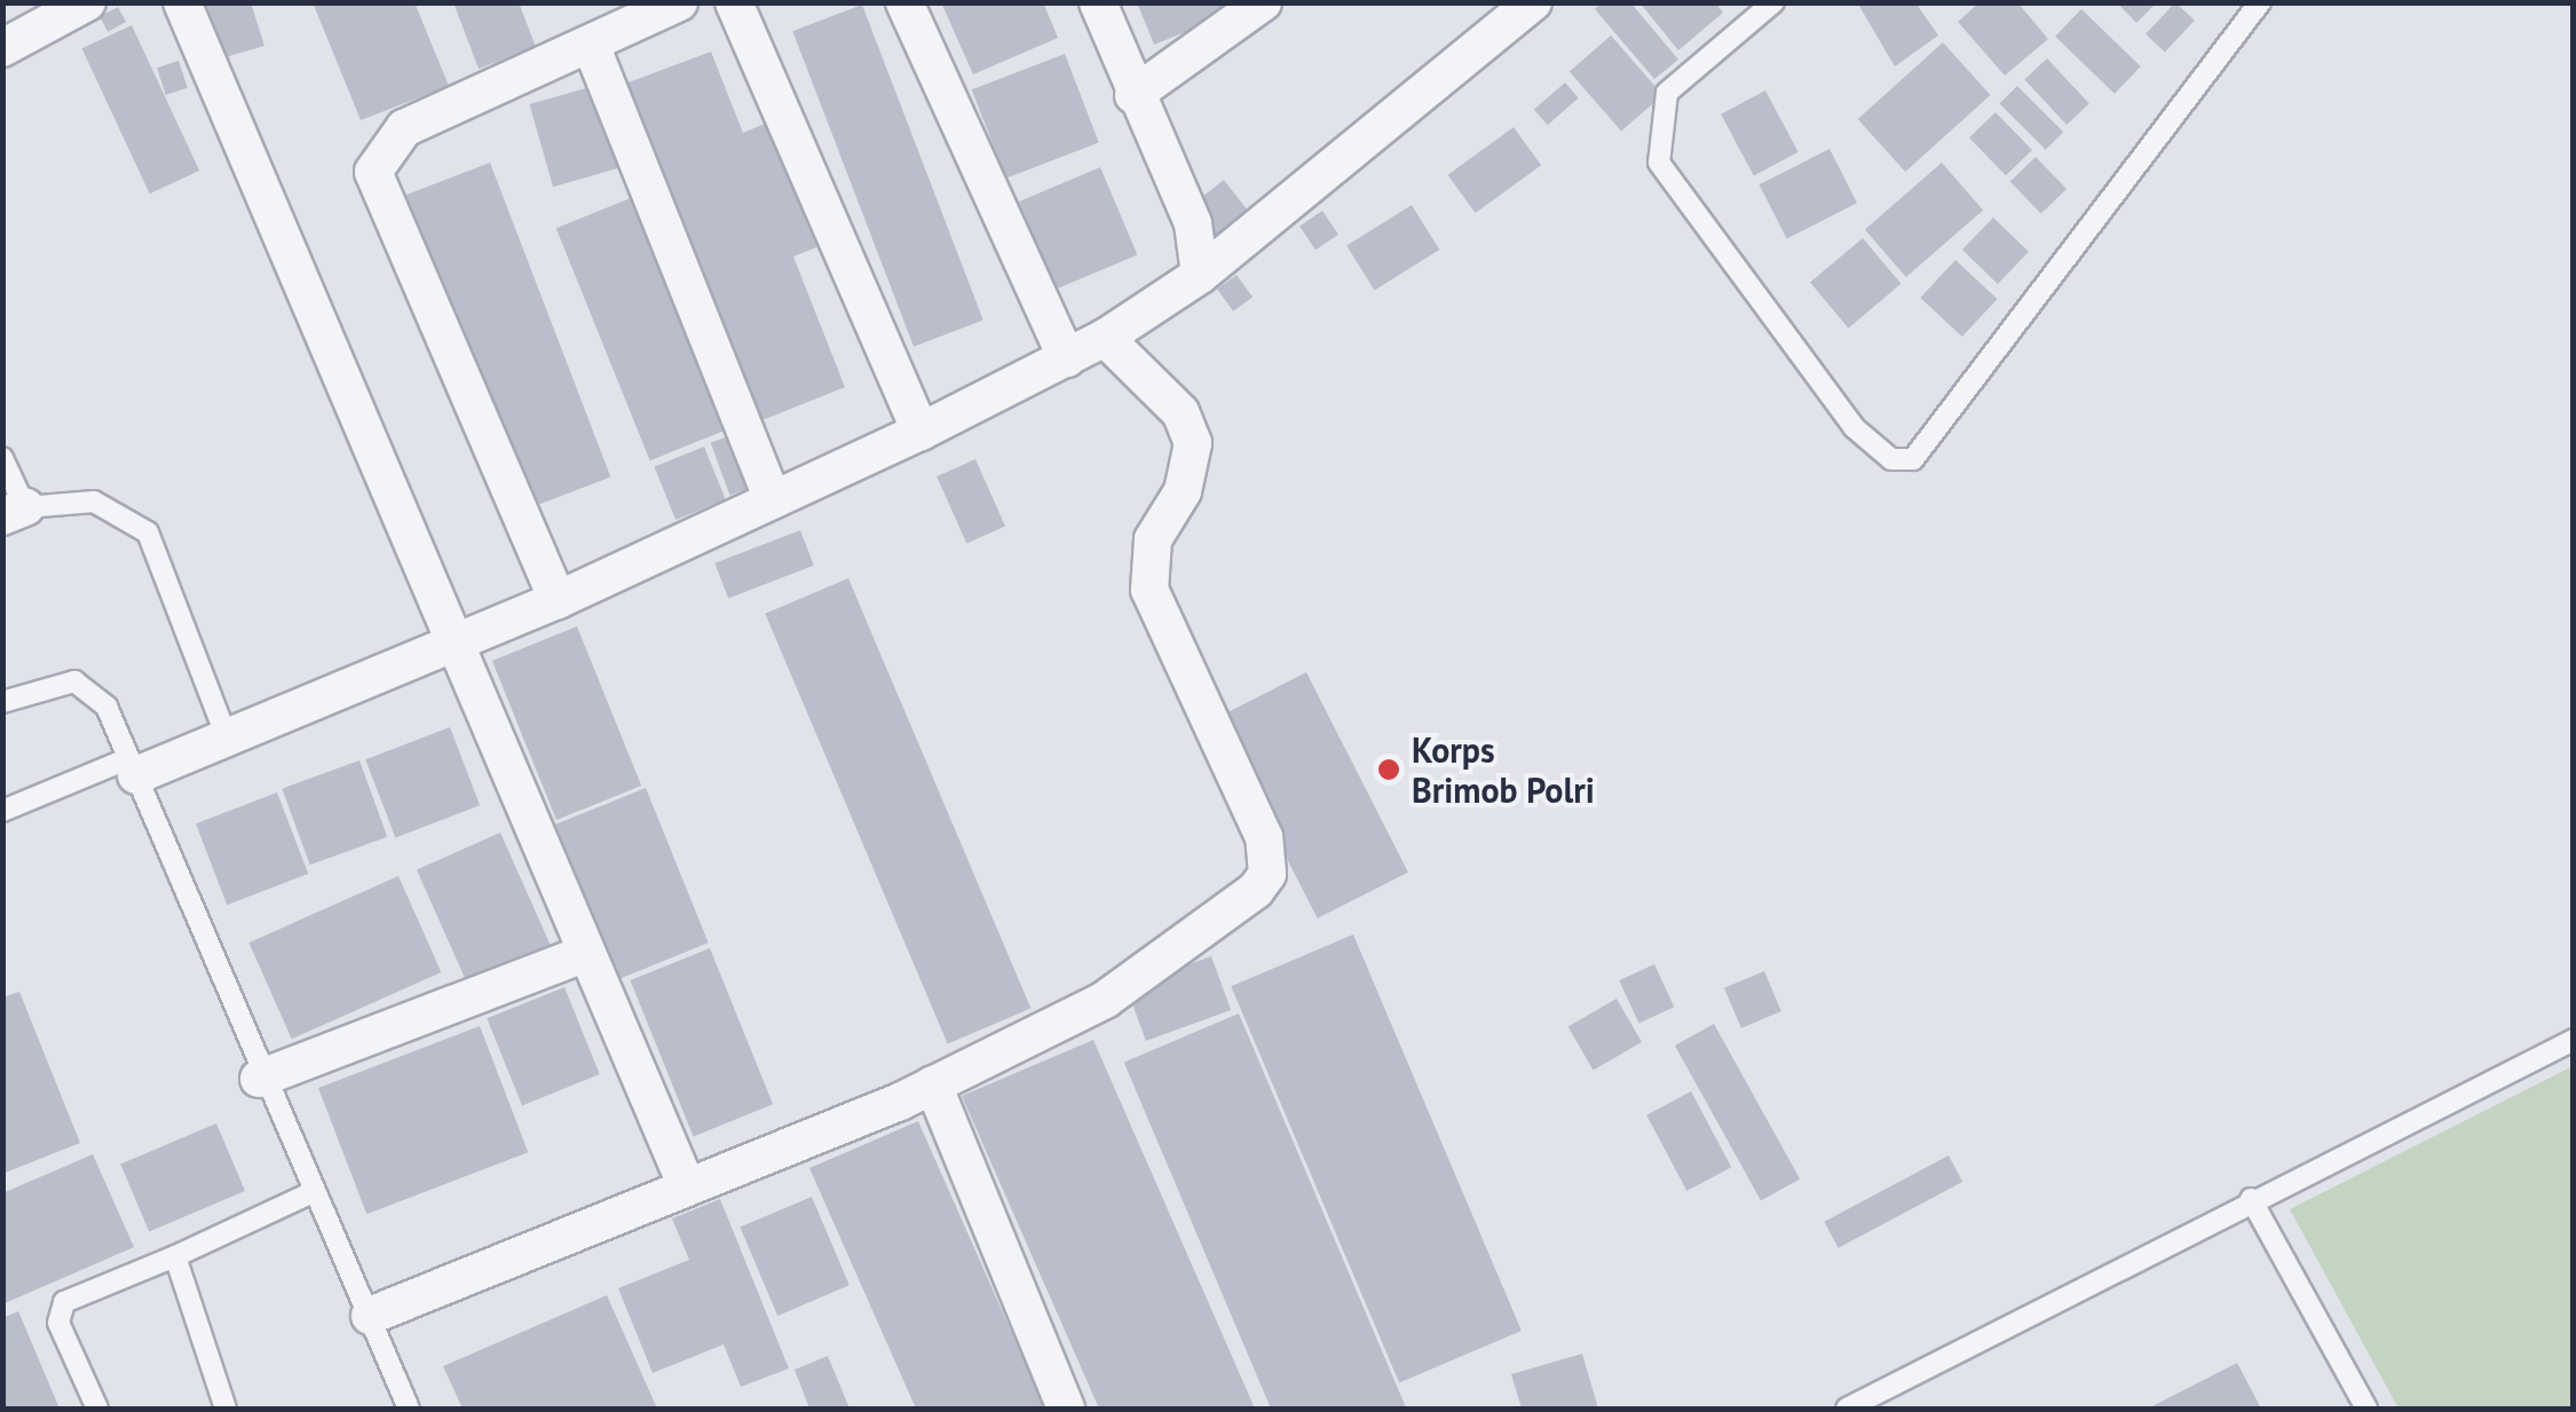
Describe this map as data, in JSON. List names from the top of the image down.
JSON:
{
  "places": ["Korps Brimob Polri"]
}
